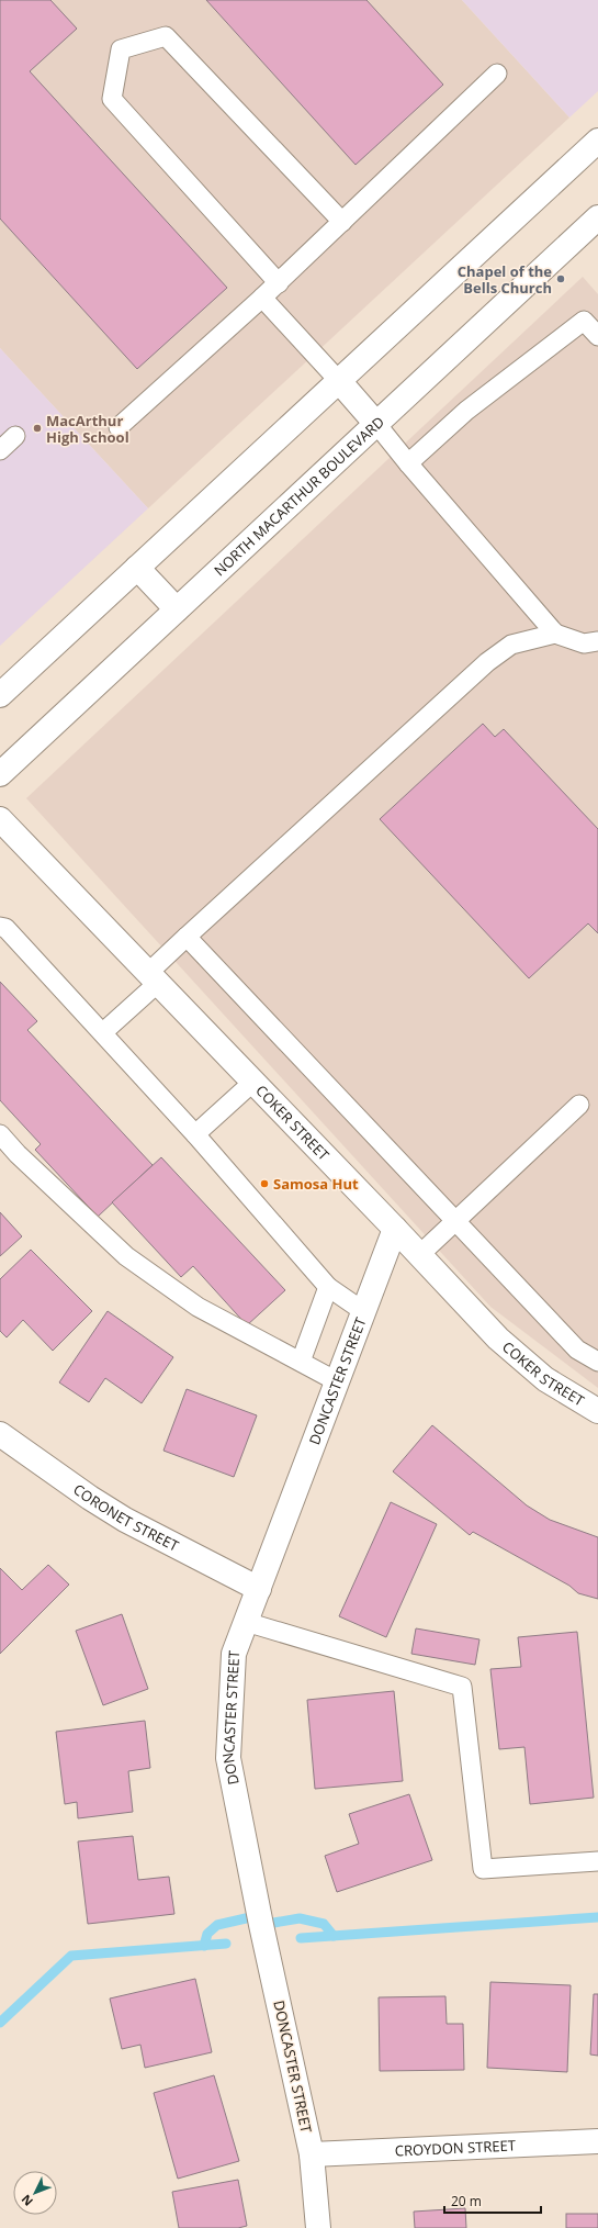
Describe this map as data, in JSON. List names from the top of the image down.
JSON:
{
  "streets": {
    "street": [
      "NORTH MACARTHUR BOULEVARD",
      "COKER STREET",
      "DONCASTER STREET",
      "CORONET STREET",
      "CROYDON STREET"
    ]
  },
  "crossings": [
    ["COKER STREET", "DONCASTER STREET"],
    ["DONCASTER STREET", "CORONET STREET"],
    ["DONCASTER STREET", "CROYDON STREET"]
  ],
  "places": ["Chapel of the Bells Church", "MacArthur High School", "Samosa Hut"],
  "scale_bar": "20 m",
  "north": "bottom left"
}
